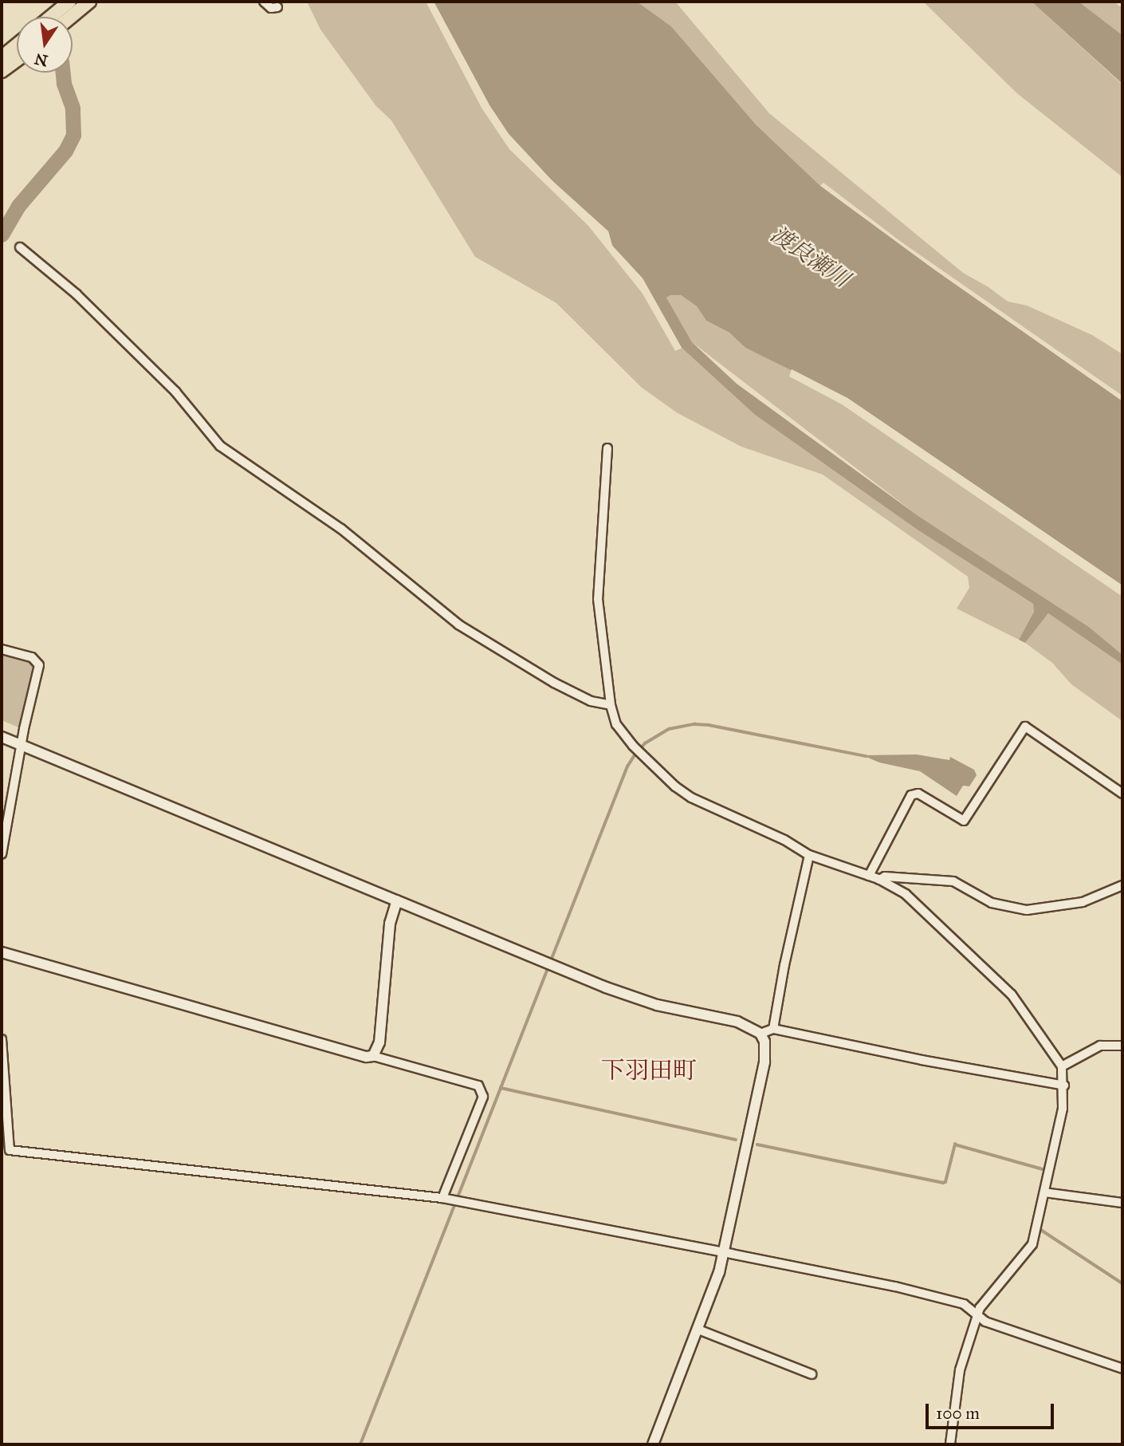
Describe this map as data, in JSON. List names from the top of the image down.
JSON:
{
  "districts": ["下羽田町"],
  "water": ["渡良瀬川"],
  "scale_bar": "100 m",
  "north": "bottom"
}
